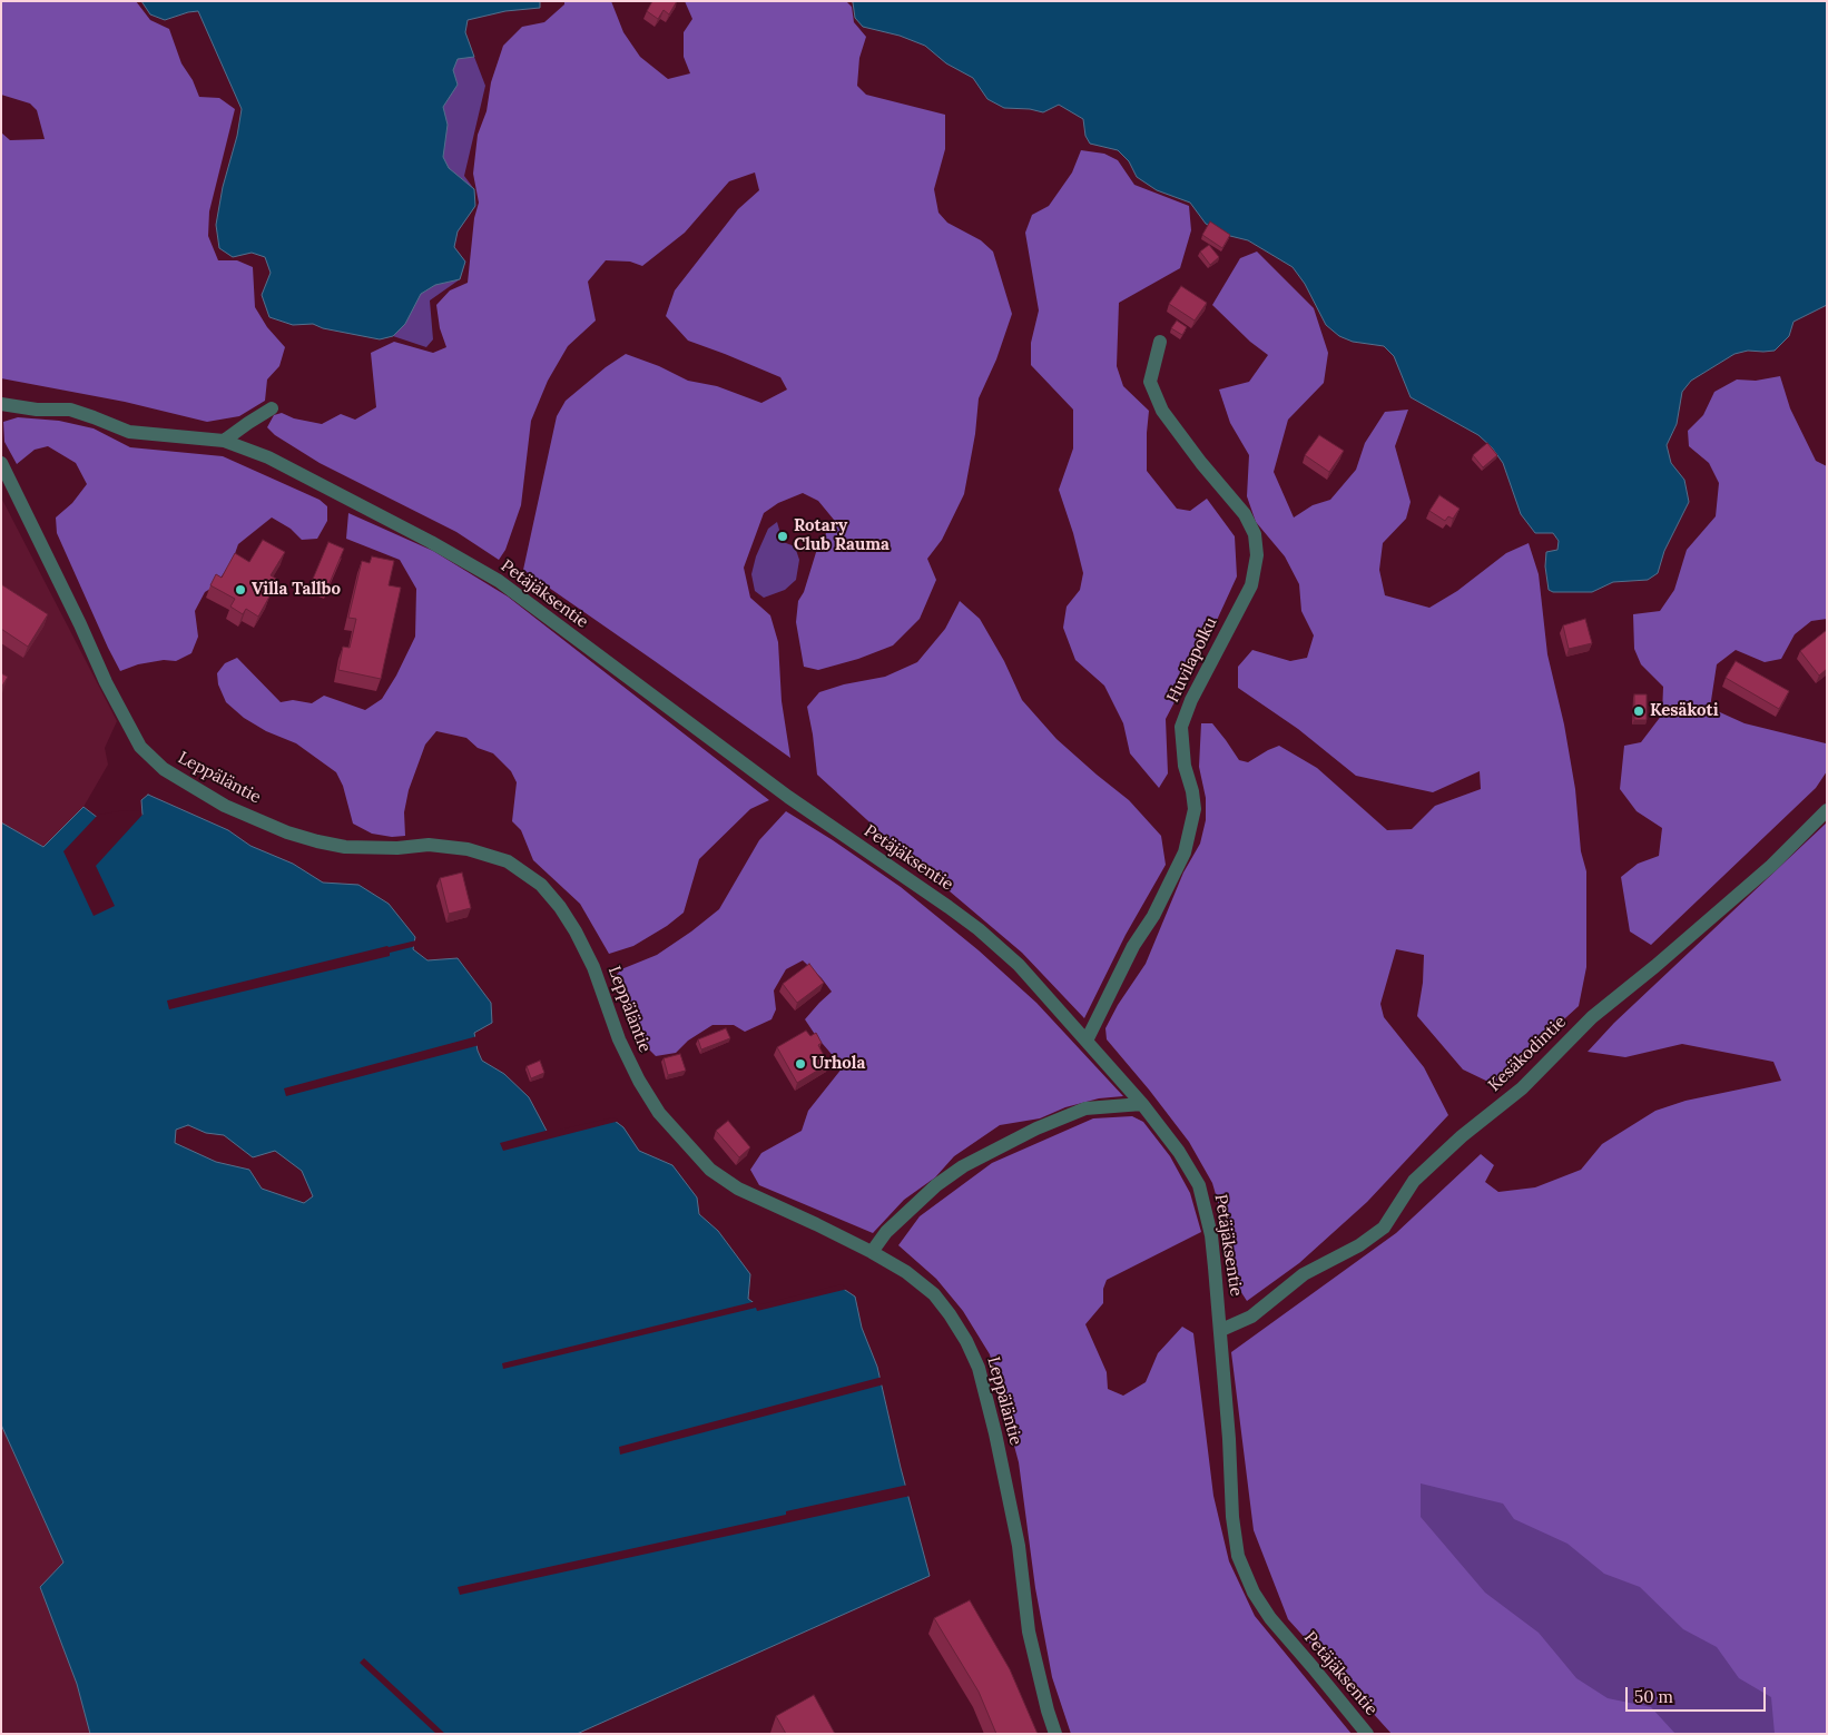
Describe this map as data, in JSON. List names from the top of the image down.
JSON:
{
  "streets": {
    "street": [
      "Petäjäksentie",
      "Huvilapolku",
      "Leppäläntie",
      "Kesäkodintie"
    ]
  },
  "crossings": [
    ["Petäjäksentie", "Huvilapolku"],
    ["Petäjäksentie", "Kesäkodintie"]
  ],
  "places": [
    "Rotary Club Rauma",
    "Villa Tallbo",
    "Kesäkoti",
    "Urhola"
  ],
  "scale_bar": "50 m"
}
